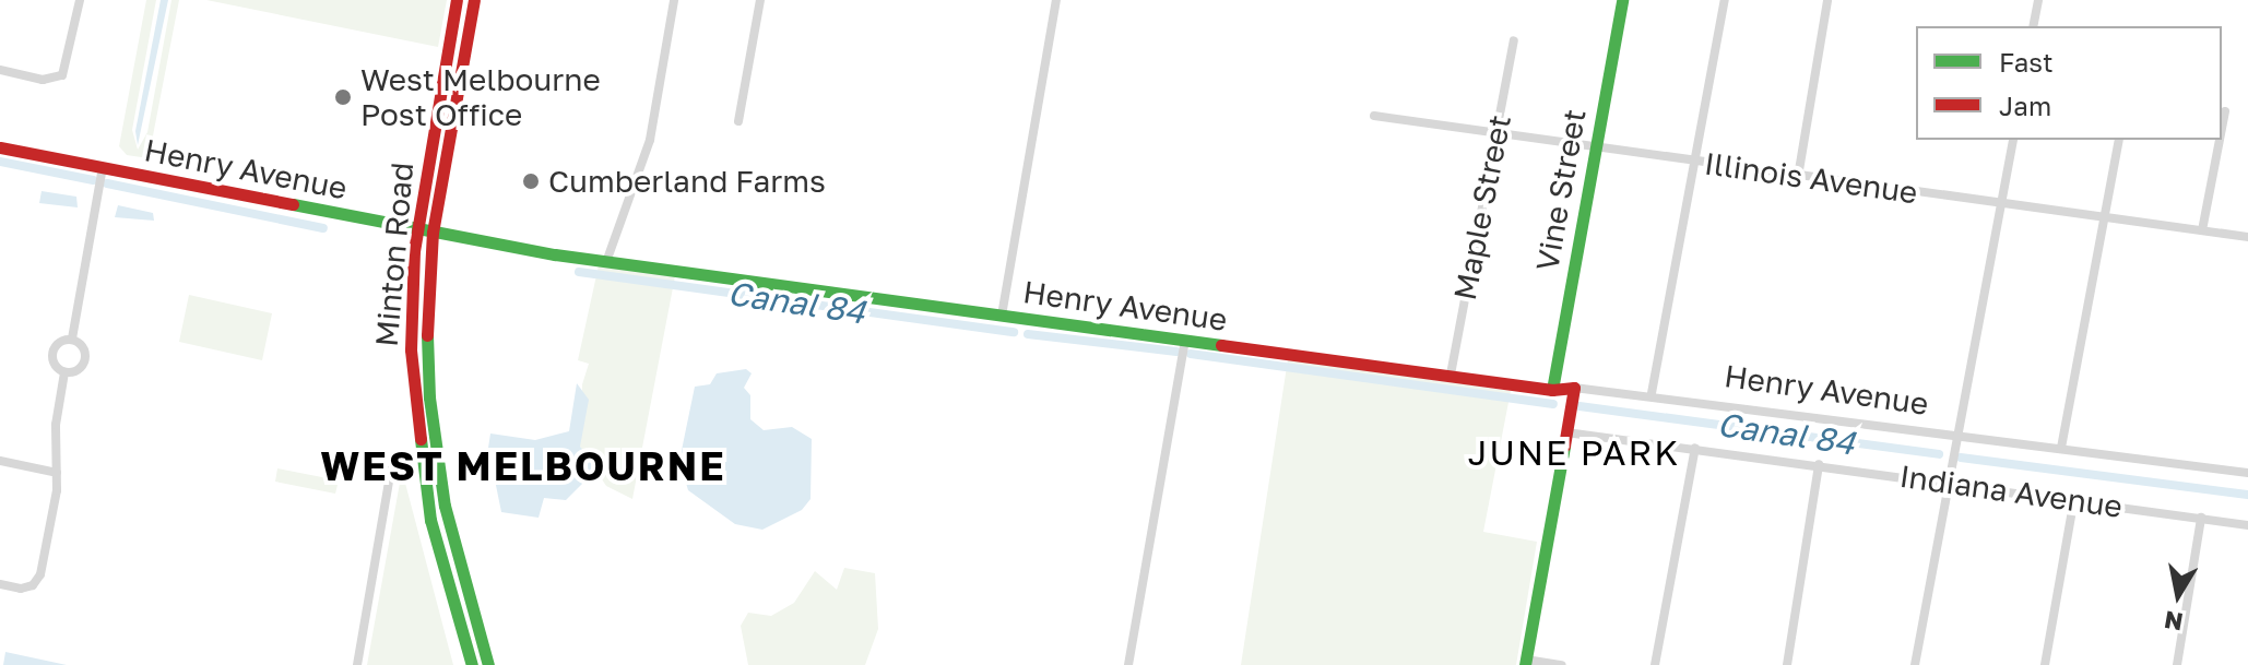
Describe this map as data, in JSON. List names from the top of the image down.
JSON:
{
  "streets": {
    "street": [
      "Henry Avenue",
      "Illinois Avenue",
      "Vine Street",
      "Maple Street",
      "Minton Road",
      "Indiana Avenue"
    ]
  },
  "crossings": [
    ["Henry Avenue", "Vine Street"],
    ["Henry Avenue", "Maple Street"],
    ["Henry Avenue", "Minton Road"],
    ["Illinois Avenue", "Vine Street"],
    ["Illinois Avenue", "Maple Street"]
  ],
  "districts": ["JUNE PARK", "WEST MELBOURNE"],
  "water": ["Canal 84"],
  "places": ["West Melbourne Post Office", "Cumberland Farms"],
  "legend": ["Fast", "Jam"],
  "north": "bottom"
}
